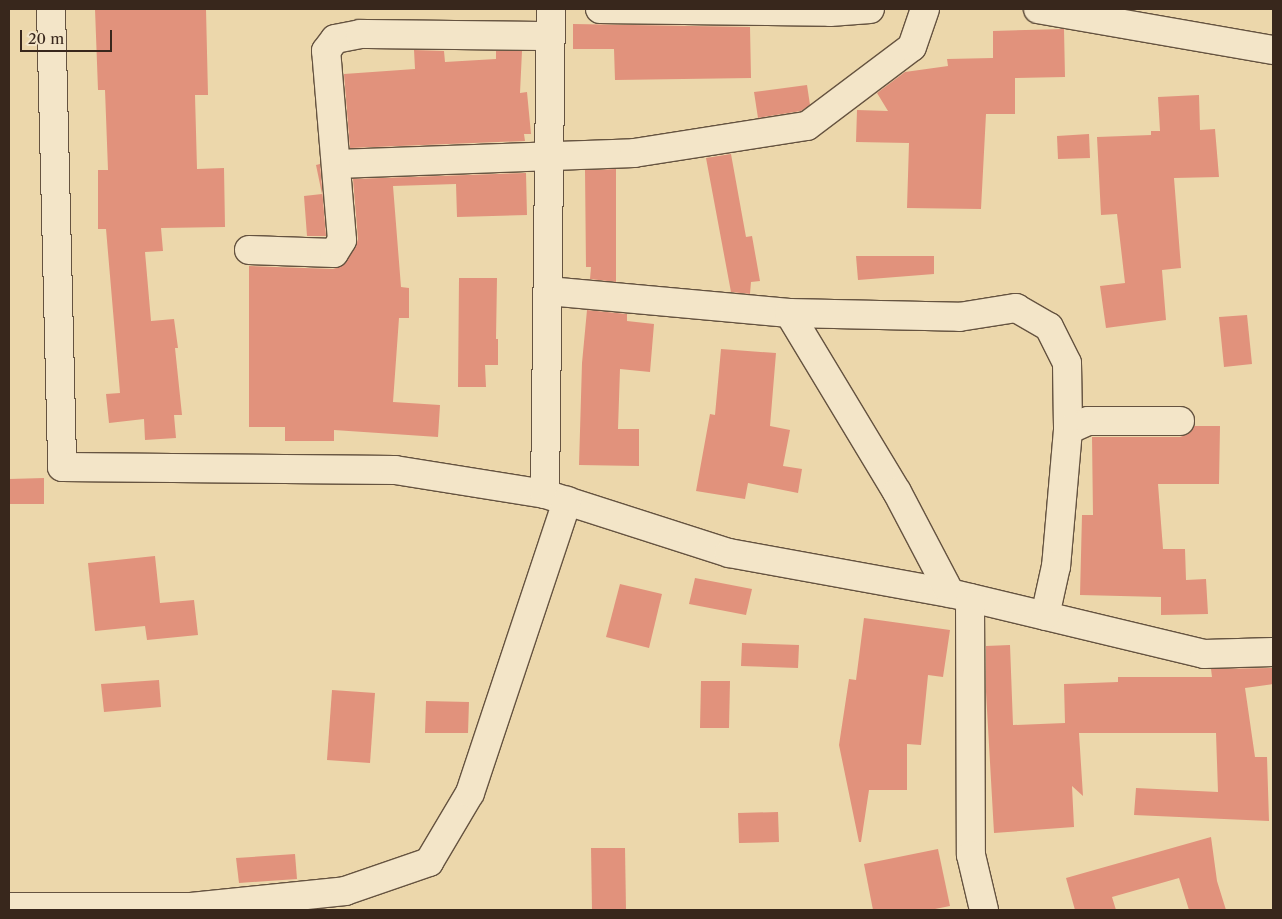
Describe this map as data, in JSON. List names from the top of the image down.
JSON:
{
  "scale_bar": "20 m"
}
